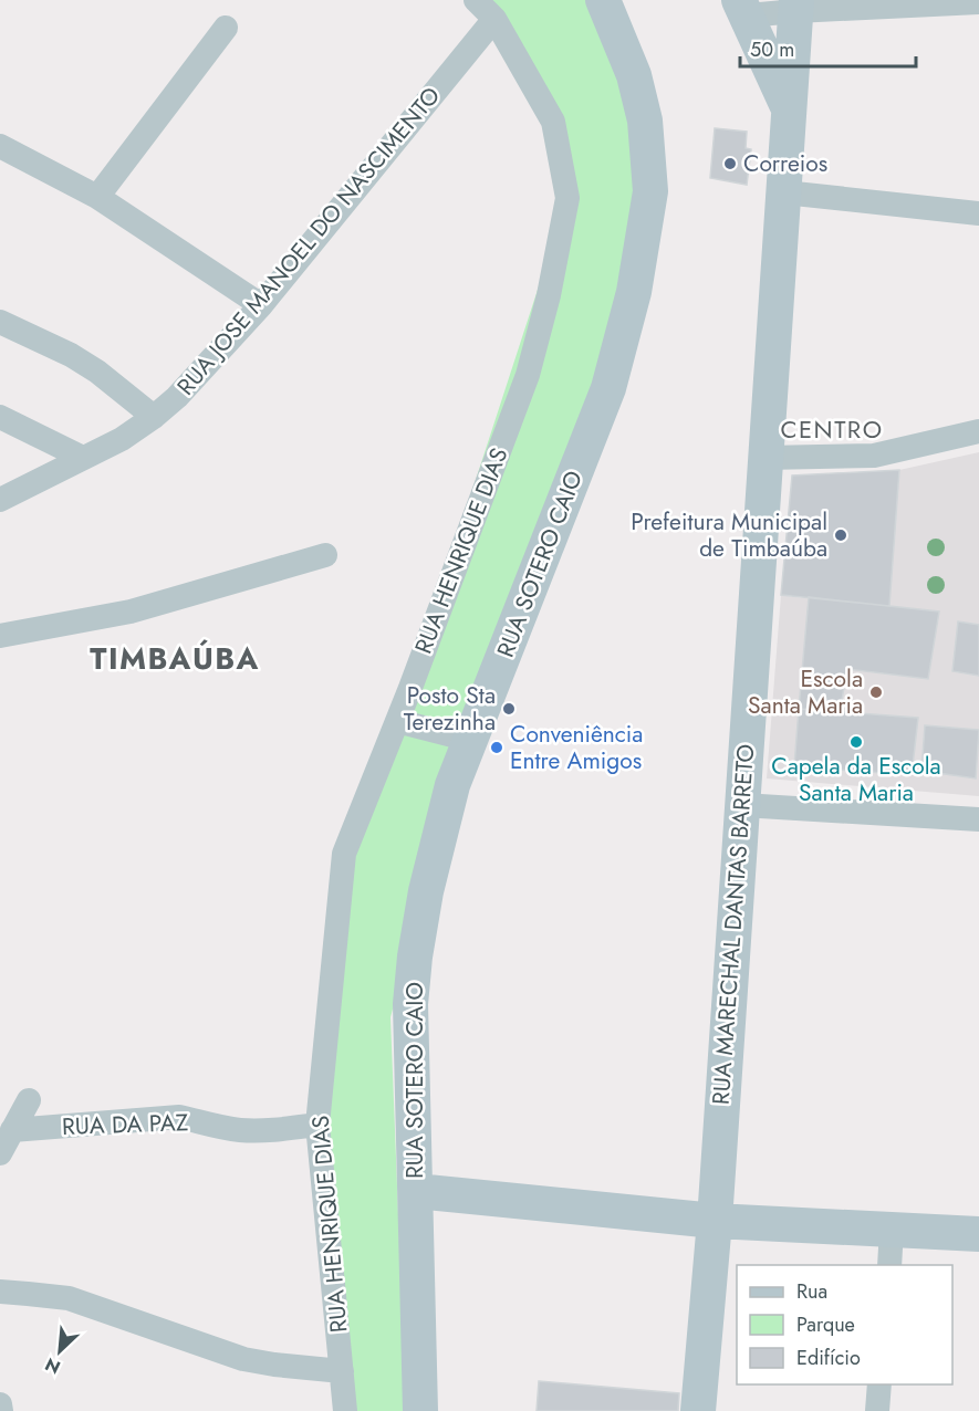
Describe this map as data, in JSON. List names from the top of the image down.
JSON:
{
  "streets": {
    "street": [
      "RUA JOSE MANOEL DO NASCIMENTO",
      "RUA HENRIQUE DIAS",
      "RUA SOTERO CAIO",
      "RUA MARECHAL DANTAS BARRETO",
      "RUA DA PAZ"
    ]
  },
  "crossings": [
    ["RUA JOSE MANOEL DO NASCIMENTO", "RUA HENRIQUE DIAS"],
    ["RUA HENRIQUE DIAS", "RUA DA PAZ"]
  ],
  "districts": ["CENTRO", "TIMBAÚBA"],
  "places": [
    "Correios",
    "Prefeitura Municipal de Timbaúba",
    "Escola Santa Maria",
    "Posto Sta Terezinha",
    "Capela da Escola Santa Maria",
    "Conveniência Entre Amigos"
  ],
  "legend": ["Rua", "Parque", "Edifício"],
  "scale_bar": "50 m",
  "north": "bottom left"
}
